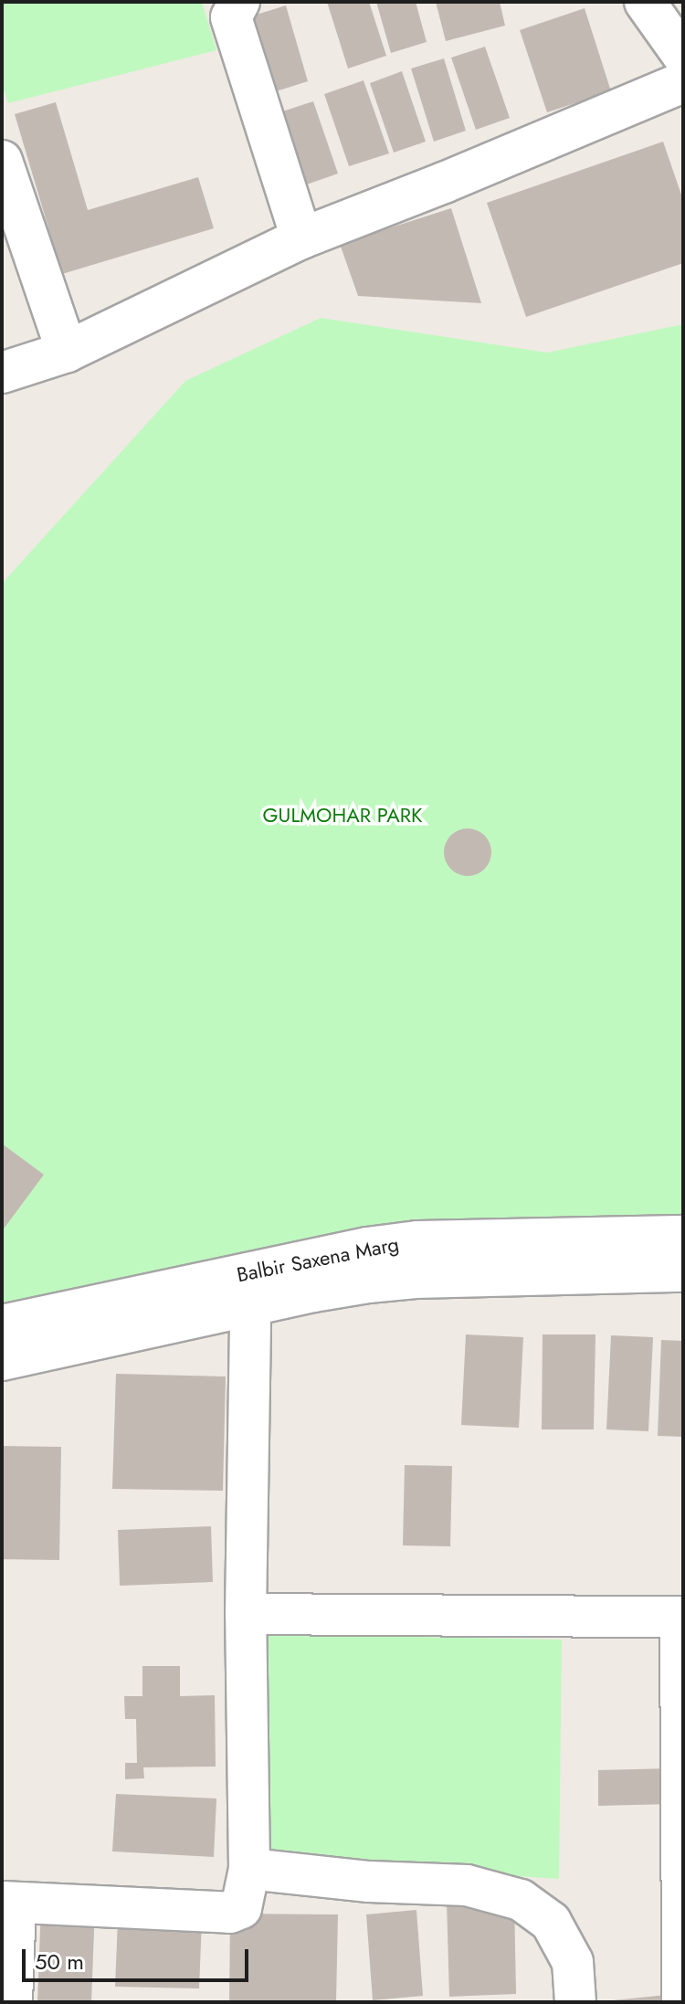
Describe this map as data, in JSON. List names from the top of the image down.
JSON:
{
  "streets": {
    "street": ["Balbir Saxena Marg"]
  },
  "parks": ["GULMOHAR PARK"],
  "scale_bar": "50 m"
}
